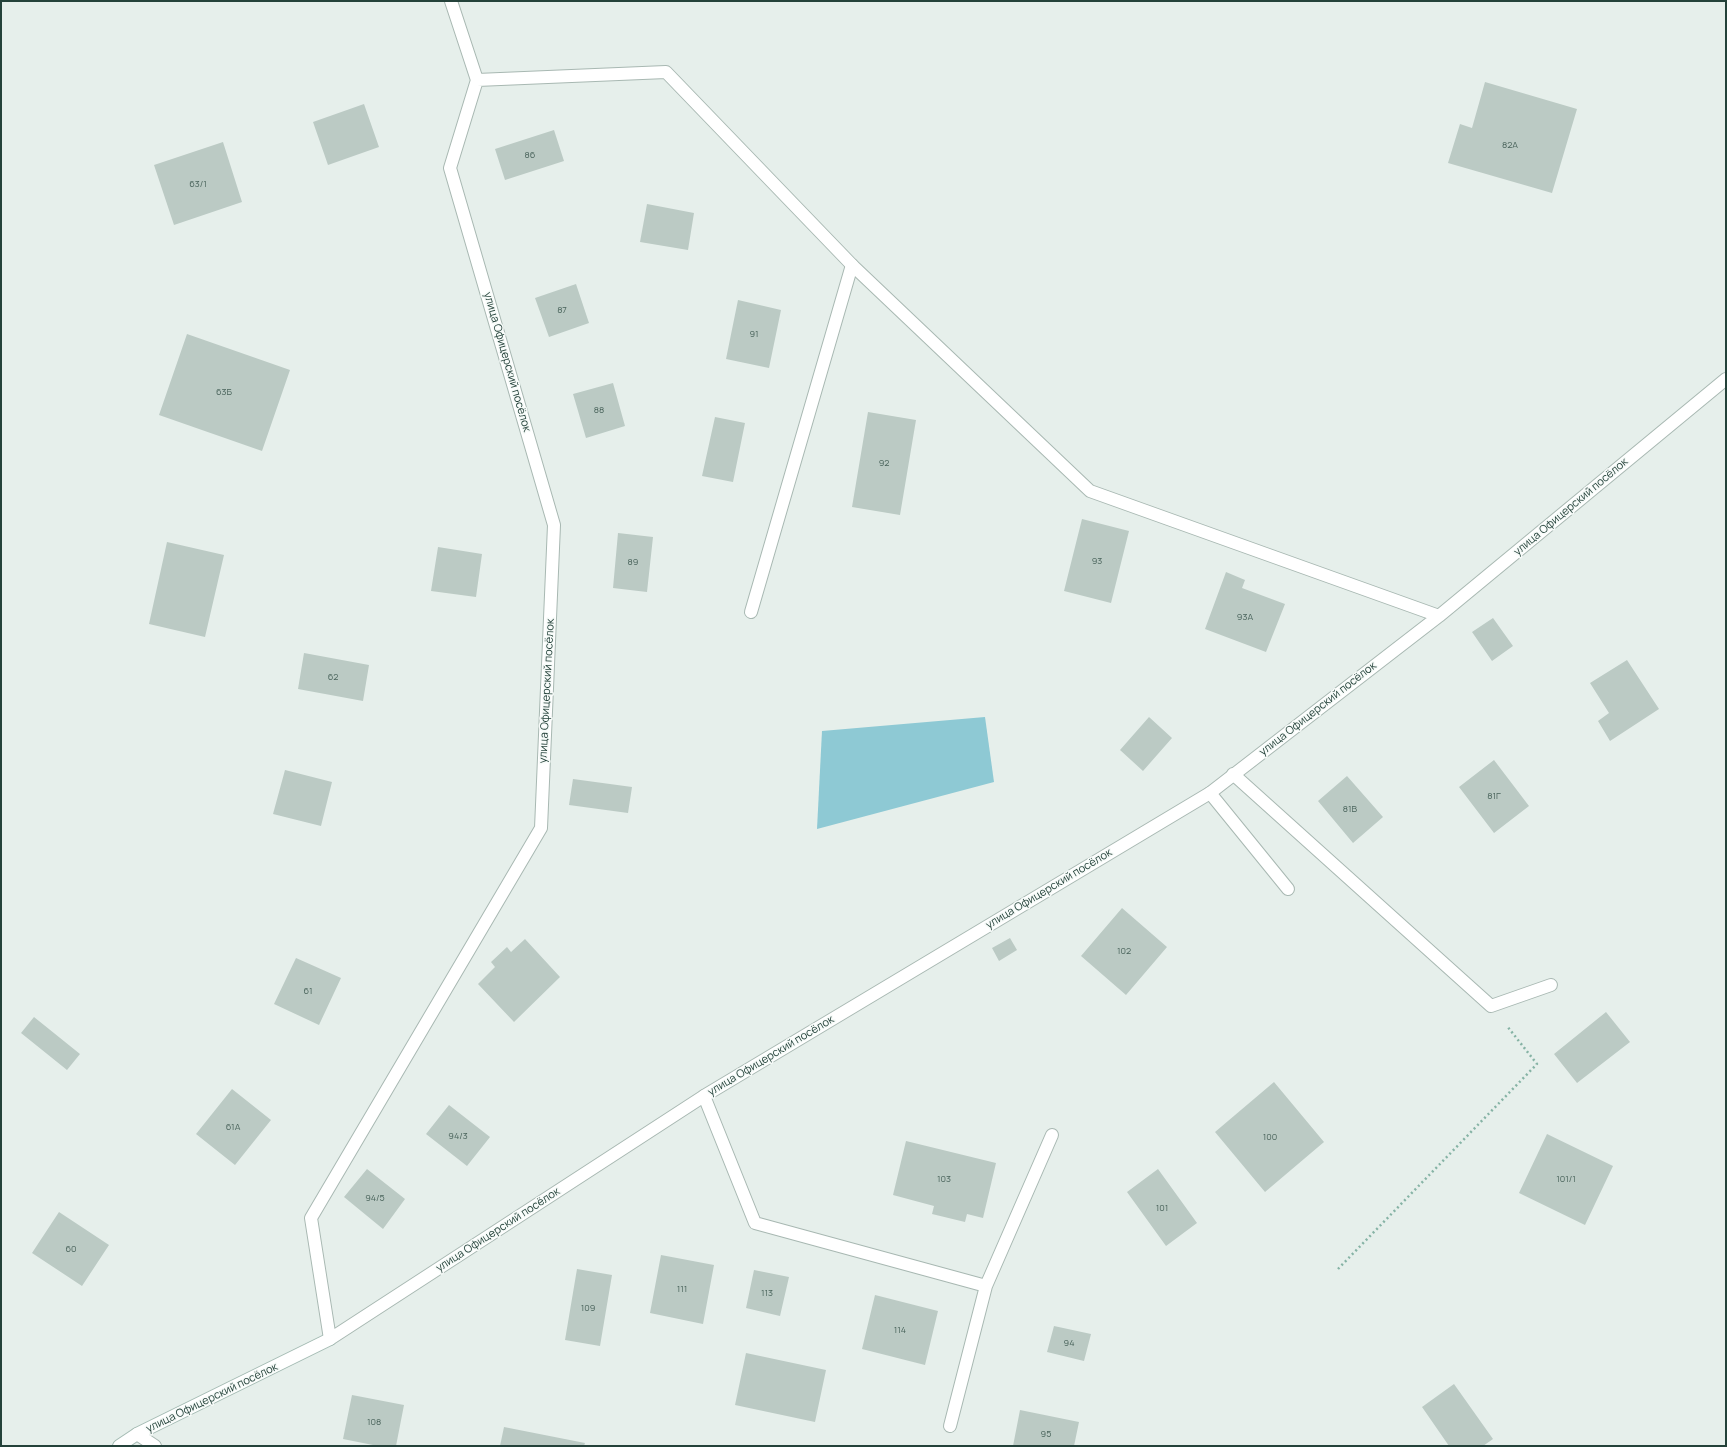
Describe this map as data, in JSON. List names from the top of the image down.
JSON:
{
  "streets": {
    "street": ["улица Офицерский посёлок"]
  },
  "house_numbers": [
    "82А",
    "86",
    "63/1",
    "87",
    "91",
    "63Б",
    "88",
    "92",
    "93",
    "89",
    "93А",
    "62",
    "81Г",
    "81В",
    "102",
    "61",
    "61А",
    "94/3",
    "100",
    "103",
    "101/1",
    "94/5",
    "101",
    "60",
    "111",
    "113",
    "109",
    "114",
    "94",
    "108",
    "95"
  ]
}
